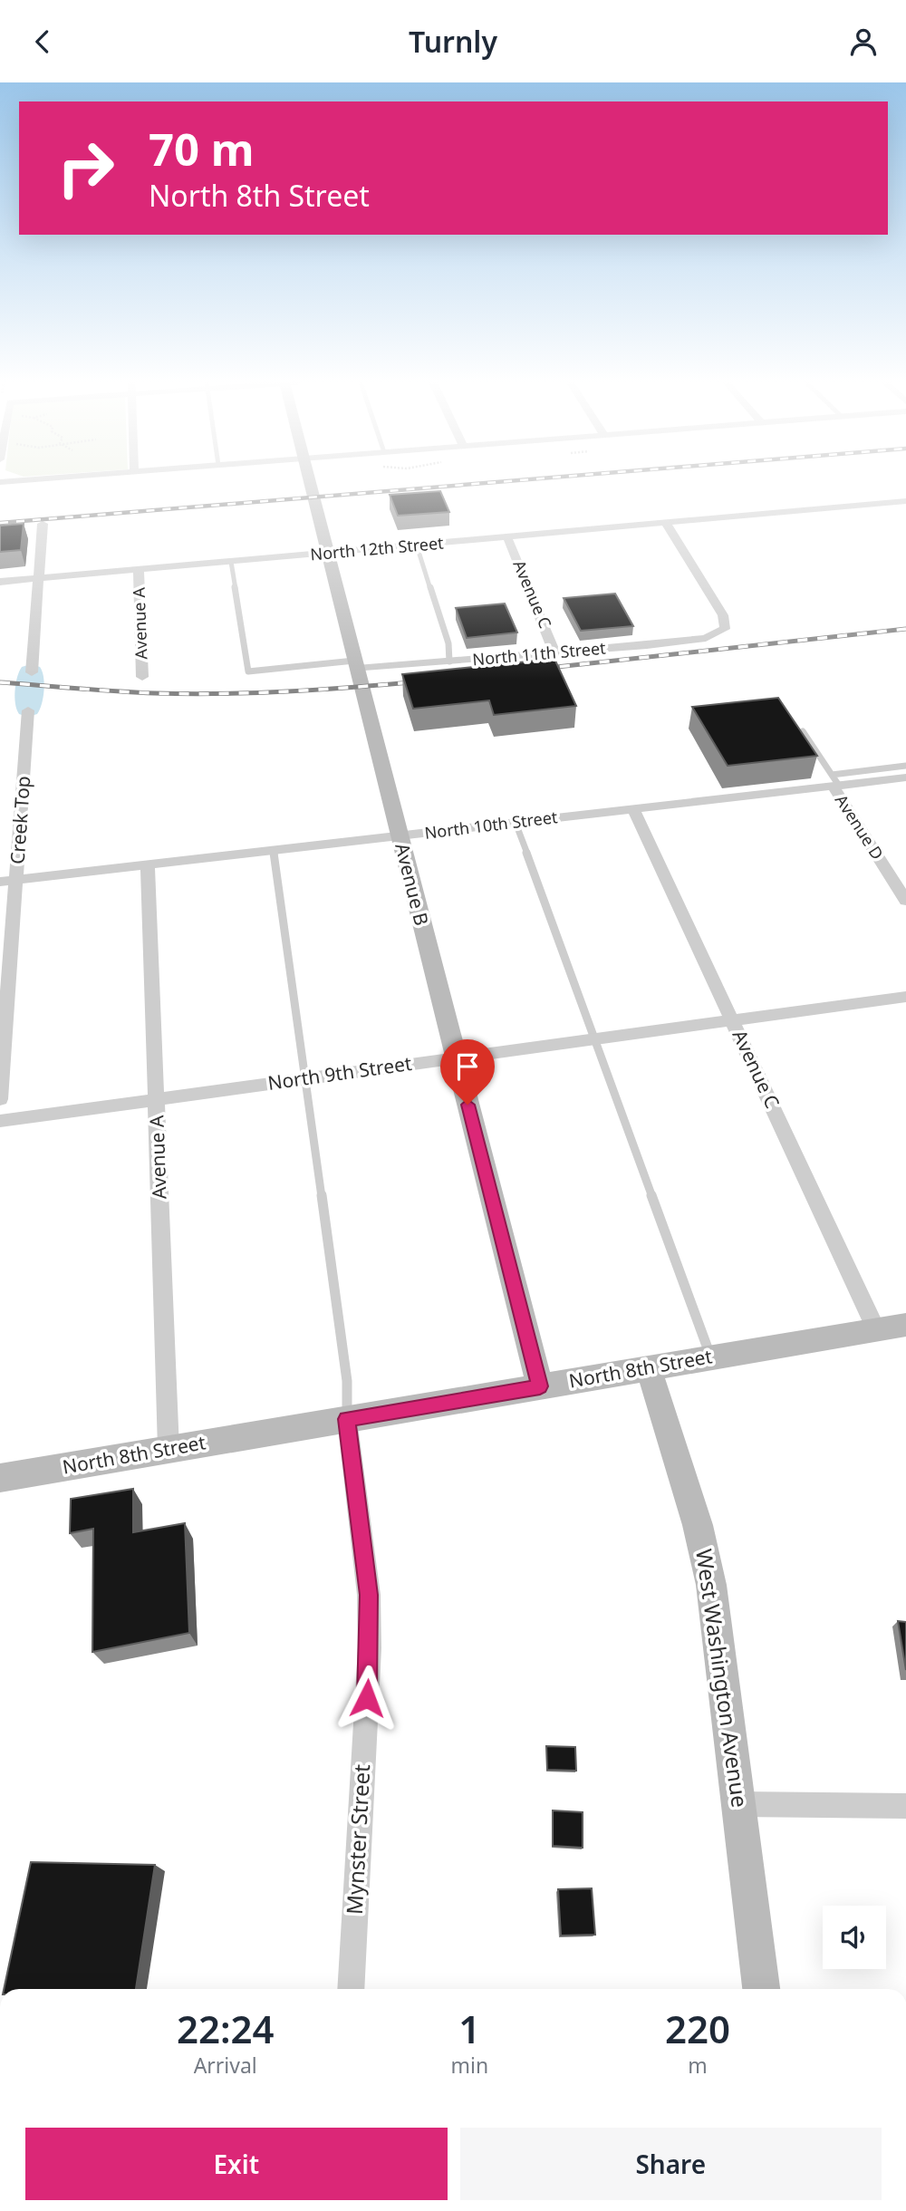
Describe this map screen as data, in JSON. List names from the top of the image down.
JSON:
{
  "streets": {
    "street": [
      "North 12th Street",
      "Avenue C",
      "Avenue A",
      "North 11th Street",
      "Creek Top",
      "North 10th Street",
      "Avenue D",
      "Avenue B",
      "North 9th Street",
      "North 8th Street",
      "West Washington Avenue",
      "Mynster Street"
    ]
  },
  "crossings": [
    ["North 12th Street", "Avenue C"],
    ["North 12th Street", "Avenue A"],
    ["North 12th Street", "North 11th Street"],
    ["North 12th Street", "Avenue B"],
    ["Avenue C", "North 11th Street"],
    ["Avenue C", "North 10th Street"],
    ["Avenue C", "North 9th Street"],
    ["Avenue C", "North 8th Street"],
    ["Avenue A", "North 10th Street"],
    ["Avenue A", "North 9th Street"],
    ["Avenue A", "North 8th Street"],
    ["North 11th Street", "Avenue B"],
    ["Creek Top", "North 10th Street"],
    ["North 10th Street", "Avenue D"],
    ["North 10th Street", "Avenue B"],
    ["Avenue B", "North 9th Street"],
    ["Avenue B", "North 8th Street"],
    ["North 8th Street", "West Washington Avenue"],
    ["North 8th Street", "Mynster Street"]
  ],
  "page": {
    "header": "Turnly",
    "turn": ["70 m", "North 8th Street"],
    "eta": [
      "22:24",
      "Arrival",
      "1",
      "min",
      "220",
      "m"
    ],
    "buttons": ["Exit", "Share"]
  }
}
